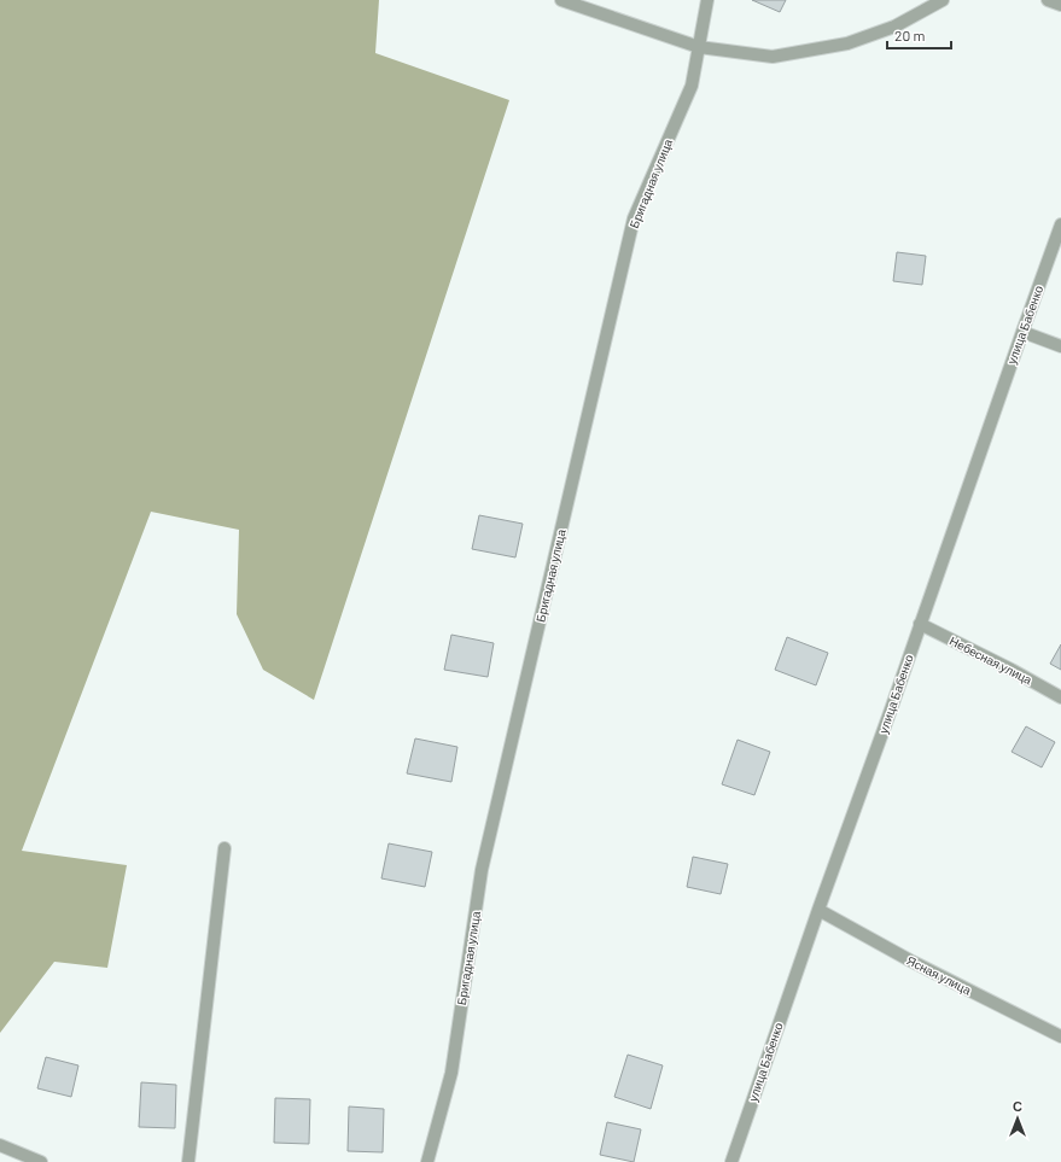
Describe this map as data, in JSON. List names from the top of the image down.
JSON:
{
  "streets": {
    "street": [
      "Бригадная улица",
      "улица Бабенко",
      "Небесная улица",
      "Ясная улица"
    ]
  },
  "crossings": [
    ["улица Бабенко", "Небесная улица"],
    ["улица Бабенко", "Ясная улица"]
  ],
  "scale_bar": "20 m",
  "north": "top"
}
